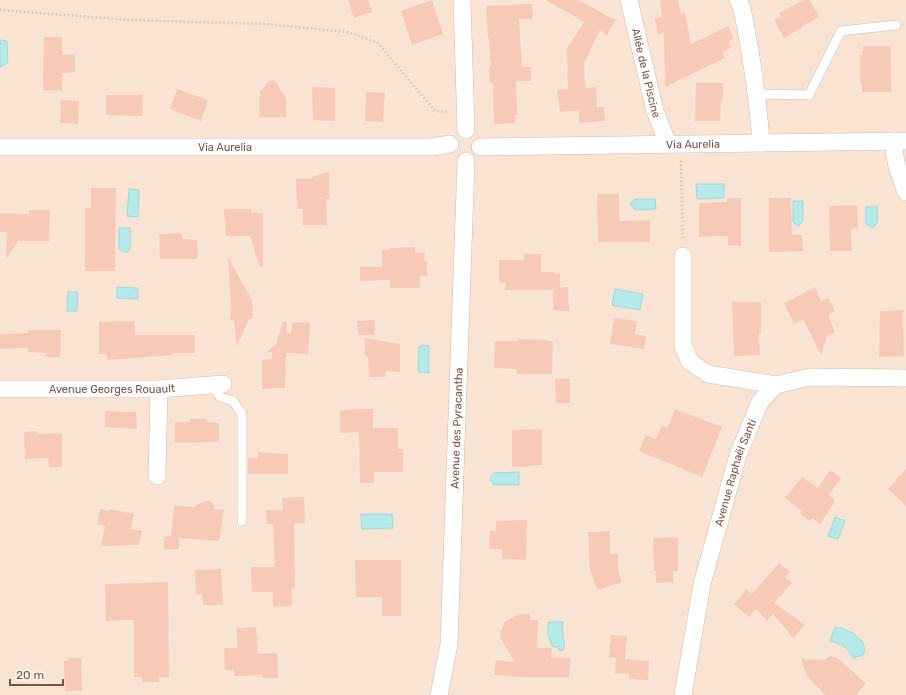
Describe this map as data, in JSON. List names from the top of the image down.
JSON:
{
  "streets": {
    "street": [
      "Allée de la Piscine",
      "Via Aurelia",
      "Avenue Georges Rouault",
      "Avenue des Pyracantha",
      "Avenue Raphaël Santi"
    ]
  },
  "crossings": [
    ["Allée de la Piscine", "Via Aurelia"],
    ["Via Aurelia", "Avenue des Pyracantha"]
  ],
  "scale_bar": "20 m"
}
